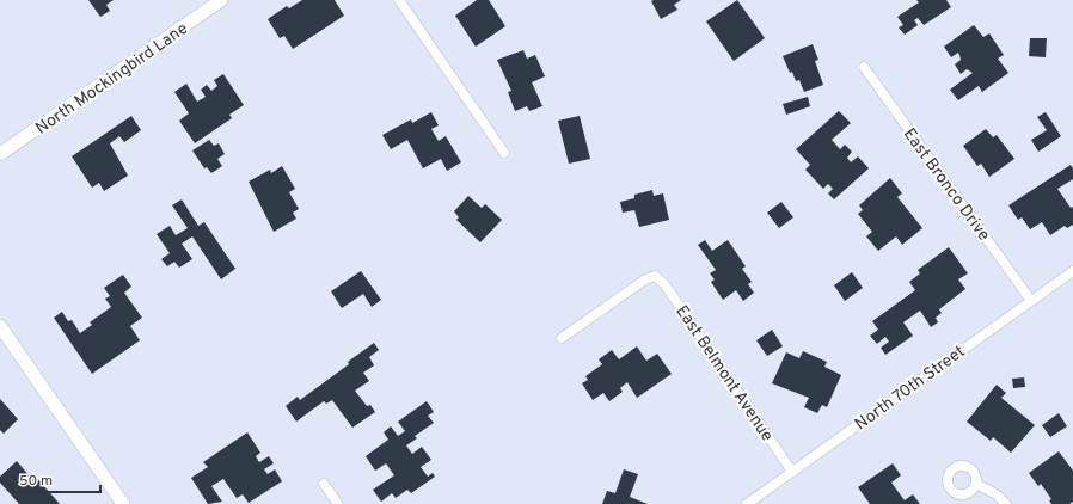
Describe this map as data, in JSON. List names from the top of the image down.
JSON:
{
  "streets": {
    "street": [
      "North Mockingbird Lane",
      "East Bronco Drive",
      "East Belmont Avenue",
      "North 70th Street"
    ]
  },
  "crossings": [
    ["East Bronco Drive", "North 70th Street"],
    ["East Belmont Avenue", "North 70th Street"]
  ],
  "scale_bar": "50 m"
}
